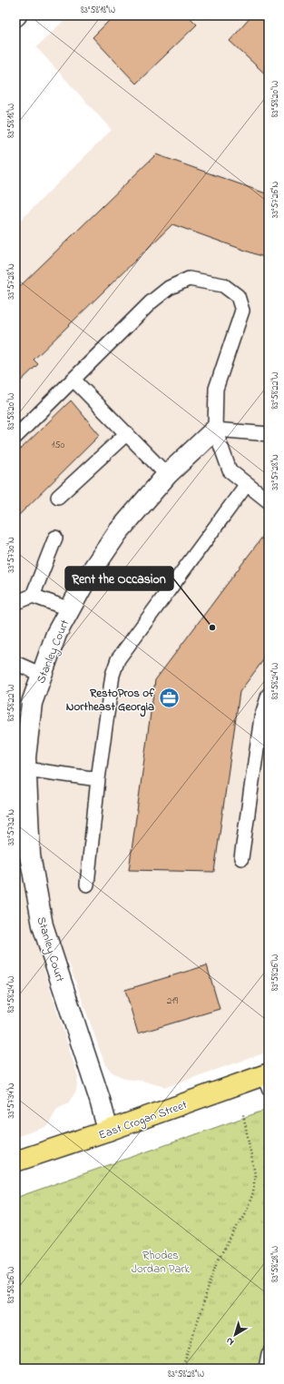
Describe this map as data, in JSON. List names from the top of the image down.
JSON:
{
  "streets": {
    "main road": ["East Crogan Street"],
    "street": ["Stanley Court"]
  },
  "crossings": [
    ["Stanley Court", "East Crogan Street"]
  ],
  "parks": ["Rhodes Jordan Park"],
  "places": {
    "other": ["Rent the Occasion"],
    "office": ["RestoPros of Northeast Georgia"]
  },
  "house_numbers": ["150", "219"],
  "north": "bottom left",
  "coordinates": [
    "83°58'18\"W",
    "83°58'20\"W",
    "33°57'26\"N",
    "33°57'28\"N",
    "83°58'22\"W",
    "33°57'30\"N",
    "83°58'24\"W",
    "33°57'32\"N",
    "83°58'26\"W",
    "33°57'34\"N",
    "83°58'28\"W"
  ]
}
